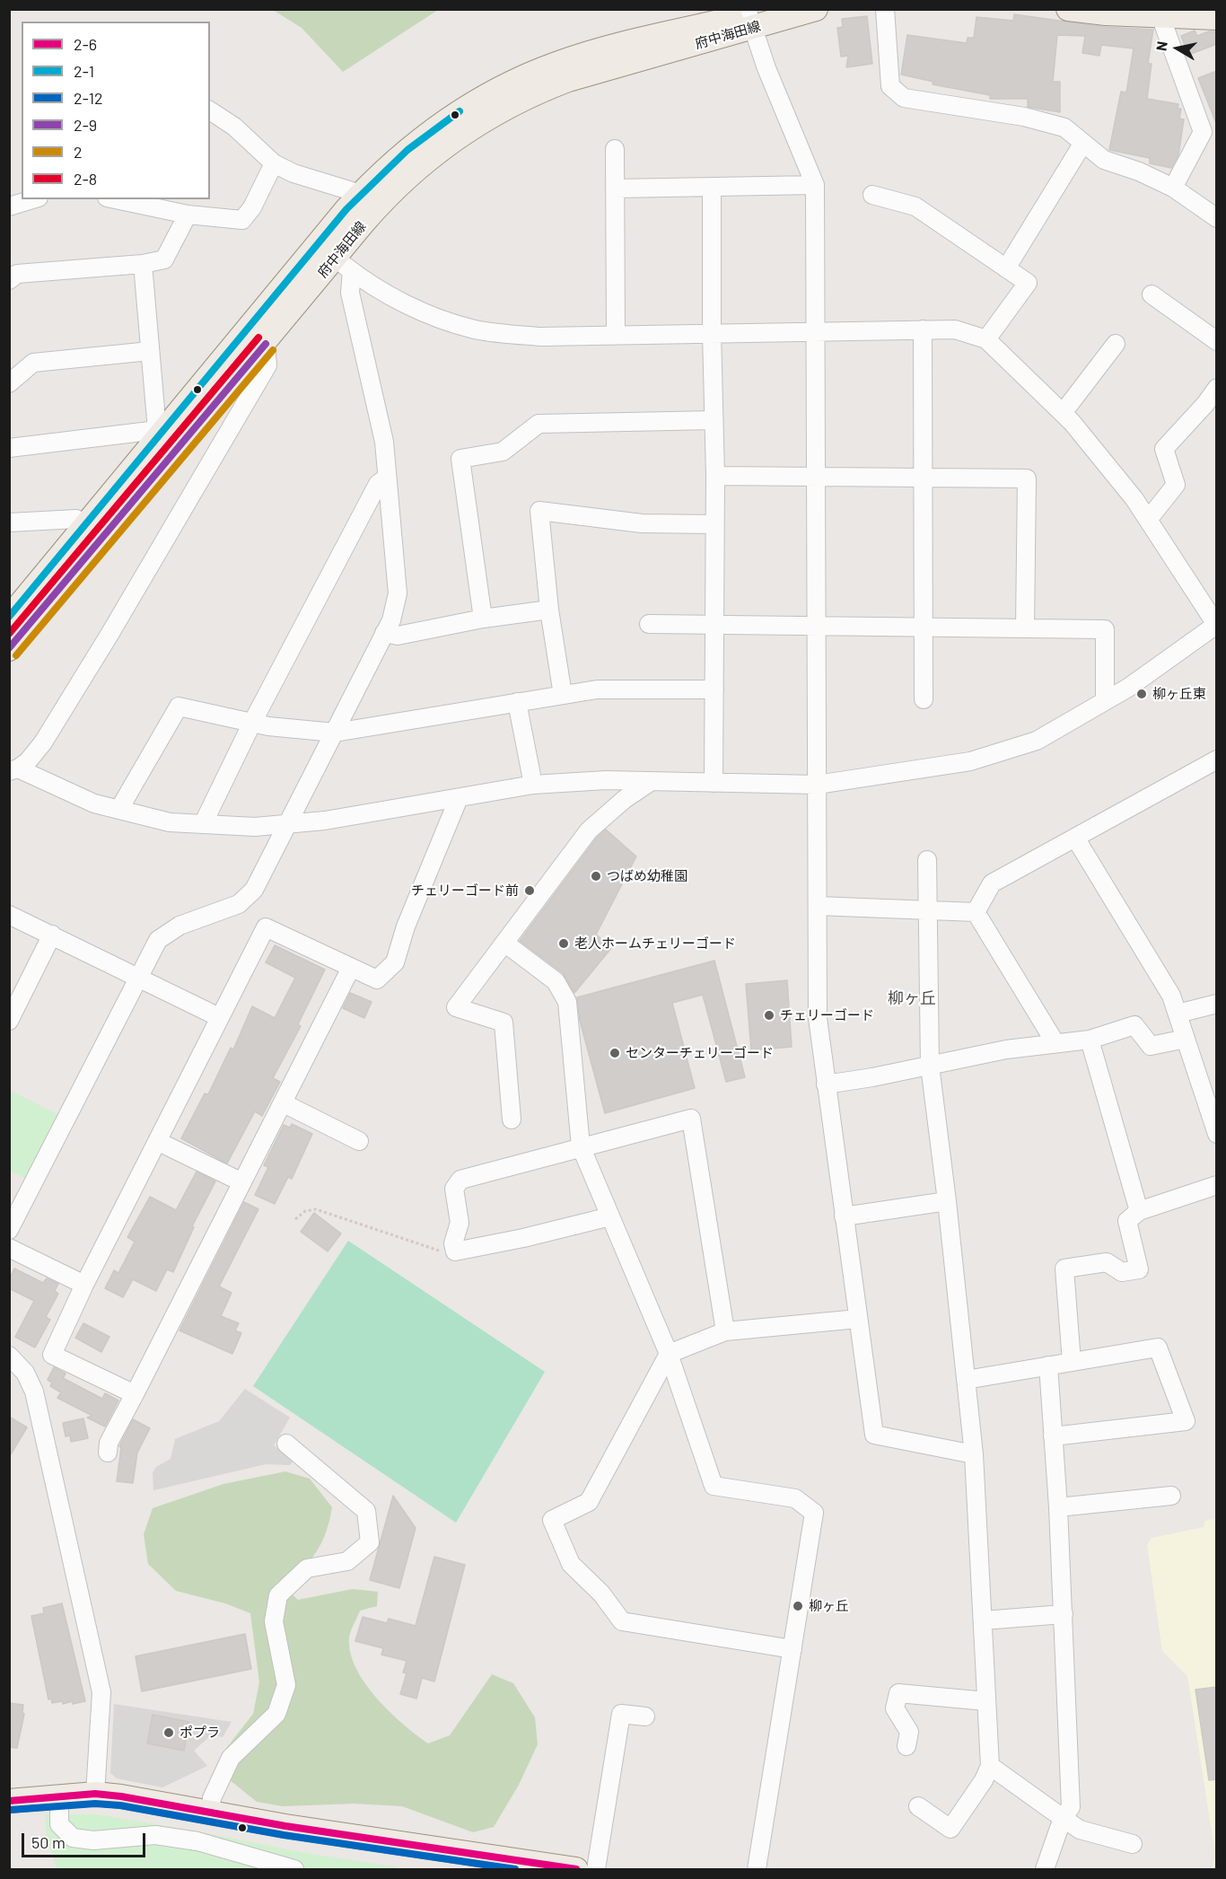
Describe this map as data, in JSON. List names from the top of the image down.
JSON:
{
  "streets": {
    "main road": ["府中海田線"]
  },
  "districts": ["柳ヶ丘"],
  "places": [
    "柳ヶ丘東",
    "つばめ幼稚園",
    "チェリーゴード前",
    "老人ホームチェリーゴード",
    "チェリーゴード",
    "センターチェリーゴード",
    "柳ヶ丘",
    "ポプラ"
  ],
  "lines": [
    "transit line 2-1",
    "transit line 2-8",
    "transit line 2-9",
    "transit line 2",
    "transit line 2-6",
    "transit line 2-12"
  ],
  "legend": [
    "2-6",
    "2-1",
    "2-12",
    "2-9",
    "2",
    "2-8"
  ],
  "scale_bar": "50 m",
  "north": "left"
}
